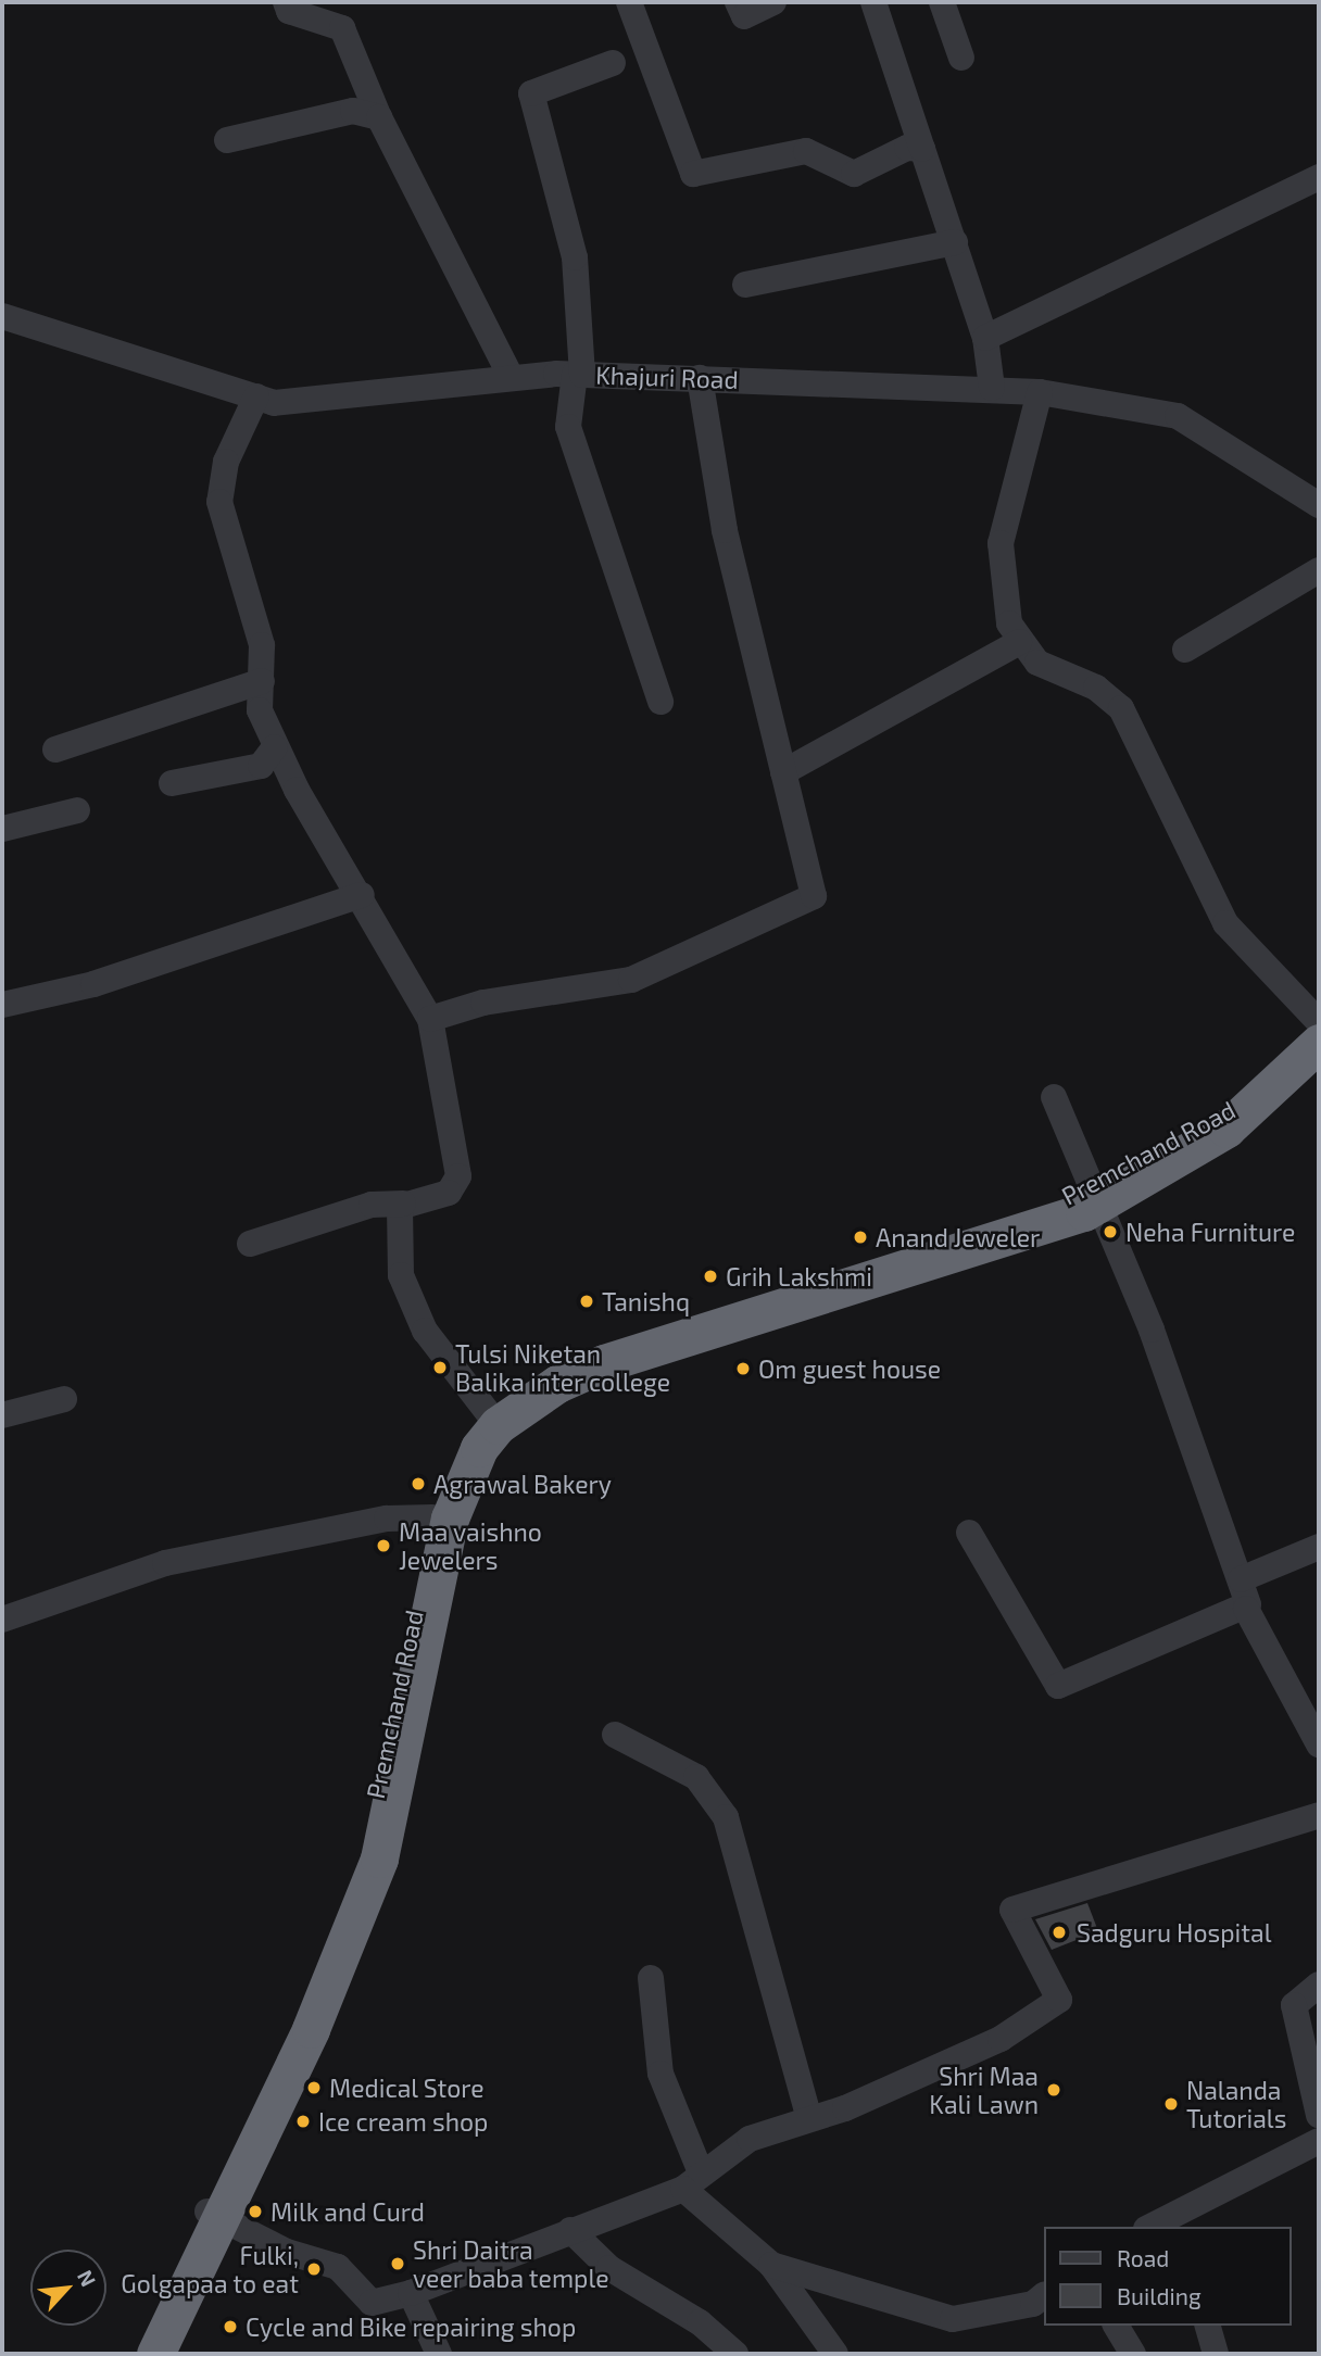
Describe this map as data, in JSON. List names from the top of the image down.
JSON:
{
  "streets": {
    "highway": ["Premchand Road"],
    "street": ["Khajuri Road"]
  },
  "places": [
    "Neha Furniture",
    "Anand Jeweler",
    "Grih Lakshmi",
    "Tanishq",
    "Tulsi Niketan Balika inter college",
    "Om guest house",
    "Agrawal Bakery",
    "Maa vaishno Jewelers",
    "Sadguru Hospital",
    "Medical Store",
    "Shri Maa Kali Lawn",
    "Nalanda Tutorials",
    "Ice cream shop",
    "Milk and Curd",
    "Shri Daitra veer baba temple",
    "Fulki, Golgapaa to eat",
    "Cycle and Bike repairing shop"
  ],
  "legend": ["Road", "Building"],
  "north": "top right"
}
